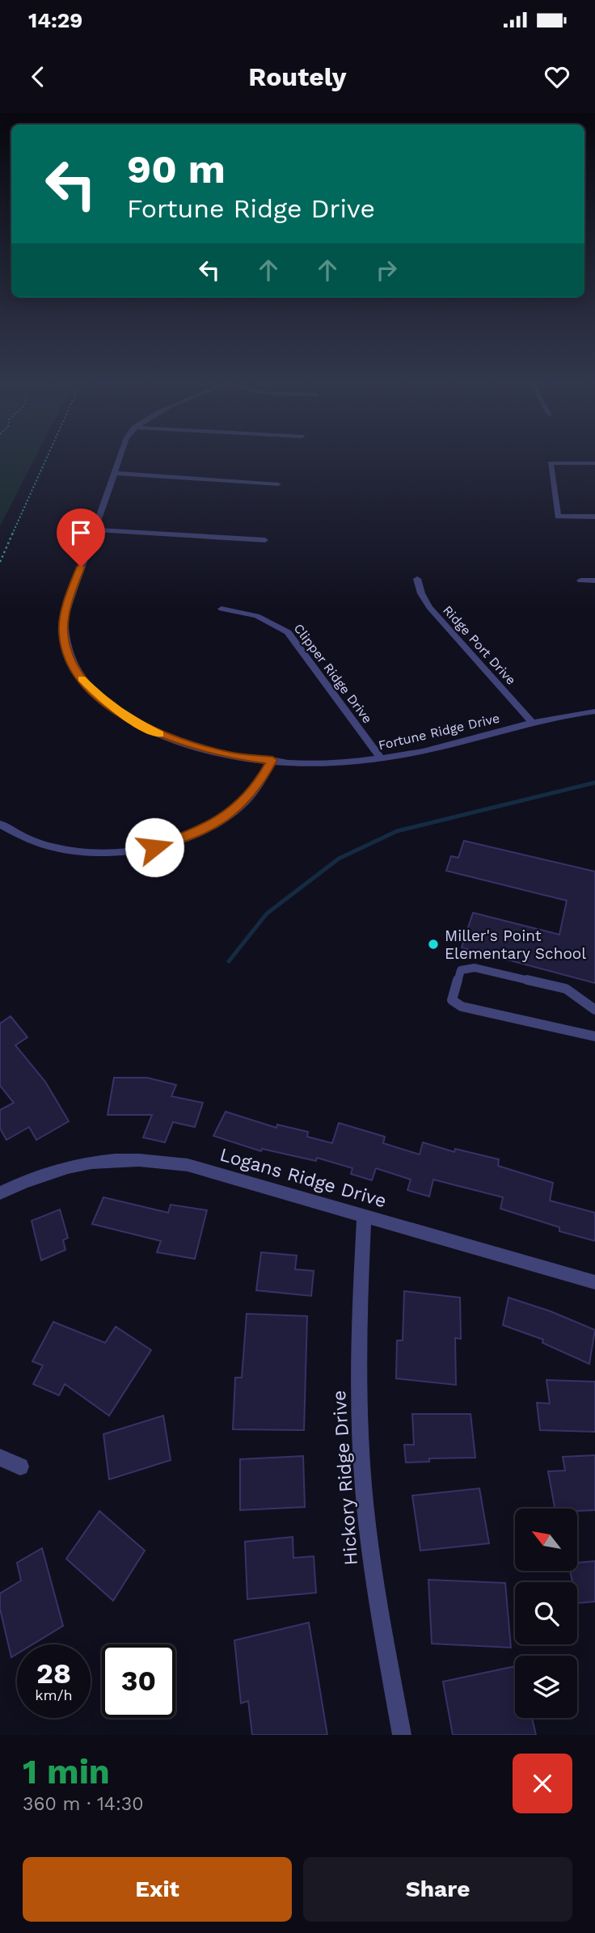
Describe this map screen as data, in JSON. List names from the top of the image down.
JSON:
{
  "streets": {
    "street": [
      "Ridge Port Drive",
      "Clipper Ridge Drive",
      "Fortune Ridge Drive",
      "Logans Ridge Drive",
      "Hickory Ridge Drive"
    ]
  },
  "crossings": [
    ["Ridge Port Drive", "Fortune Ridge Drive"],
    ["Clipper Ridge Drive", "Fortune Ridge Drive"],
    ["Logans Ridge Drive", "Hickory Ridge Drive"]
  ],
  "places": ["Miller's Point Elementary School"],
  "north": "top left",
  "page": {
    "status": "14:29",
    "header": "Routely",
    "turn": ["90 m", "Fortune Ridge Drive"],
    "speed": "28 km/h",
    "limit": "30",
    "heading": ["1 min", "360 m · 14:30"],
    "buttons": ["Exit", "Share"]
  }
}
